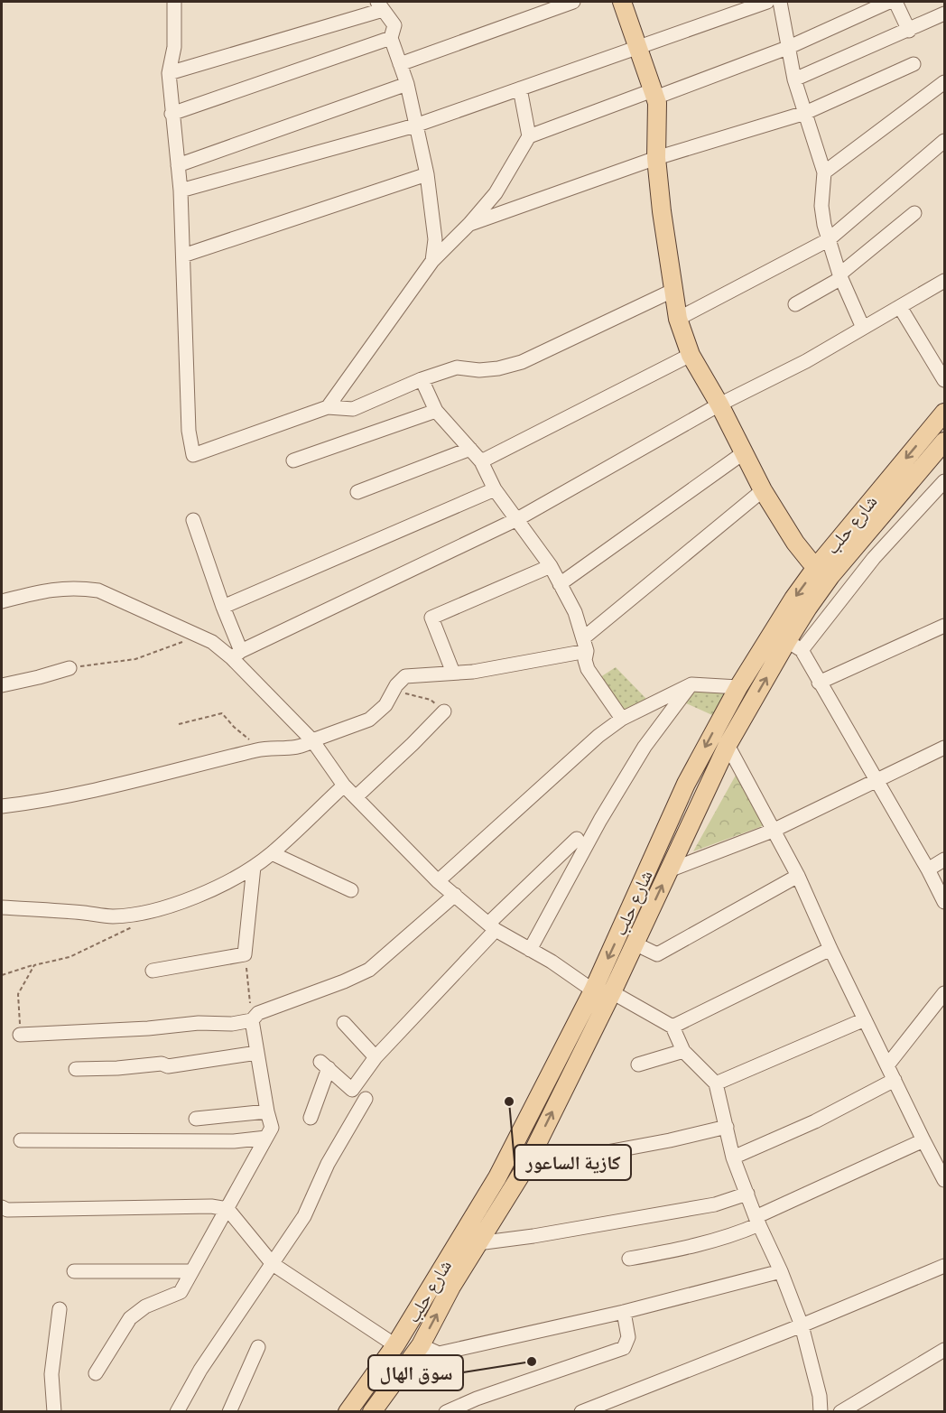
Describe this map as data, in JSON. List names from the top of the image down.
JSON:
{
  "streets": {
    "main road": ["شارع حلب"]
  },
  "places": ["كازية الساعور", "سوق الهال"]
}
